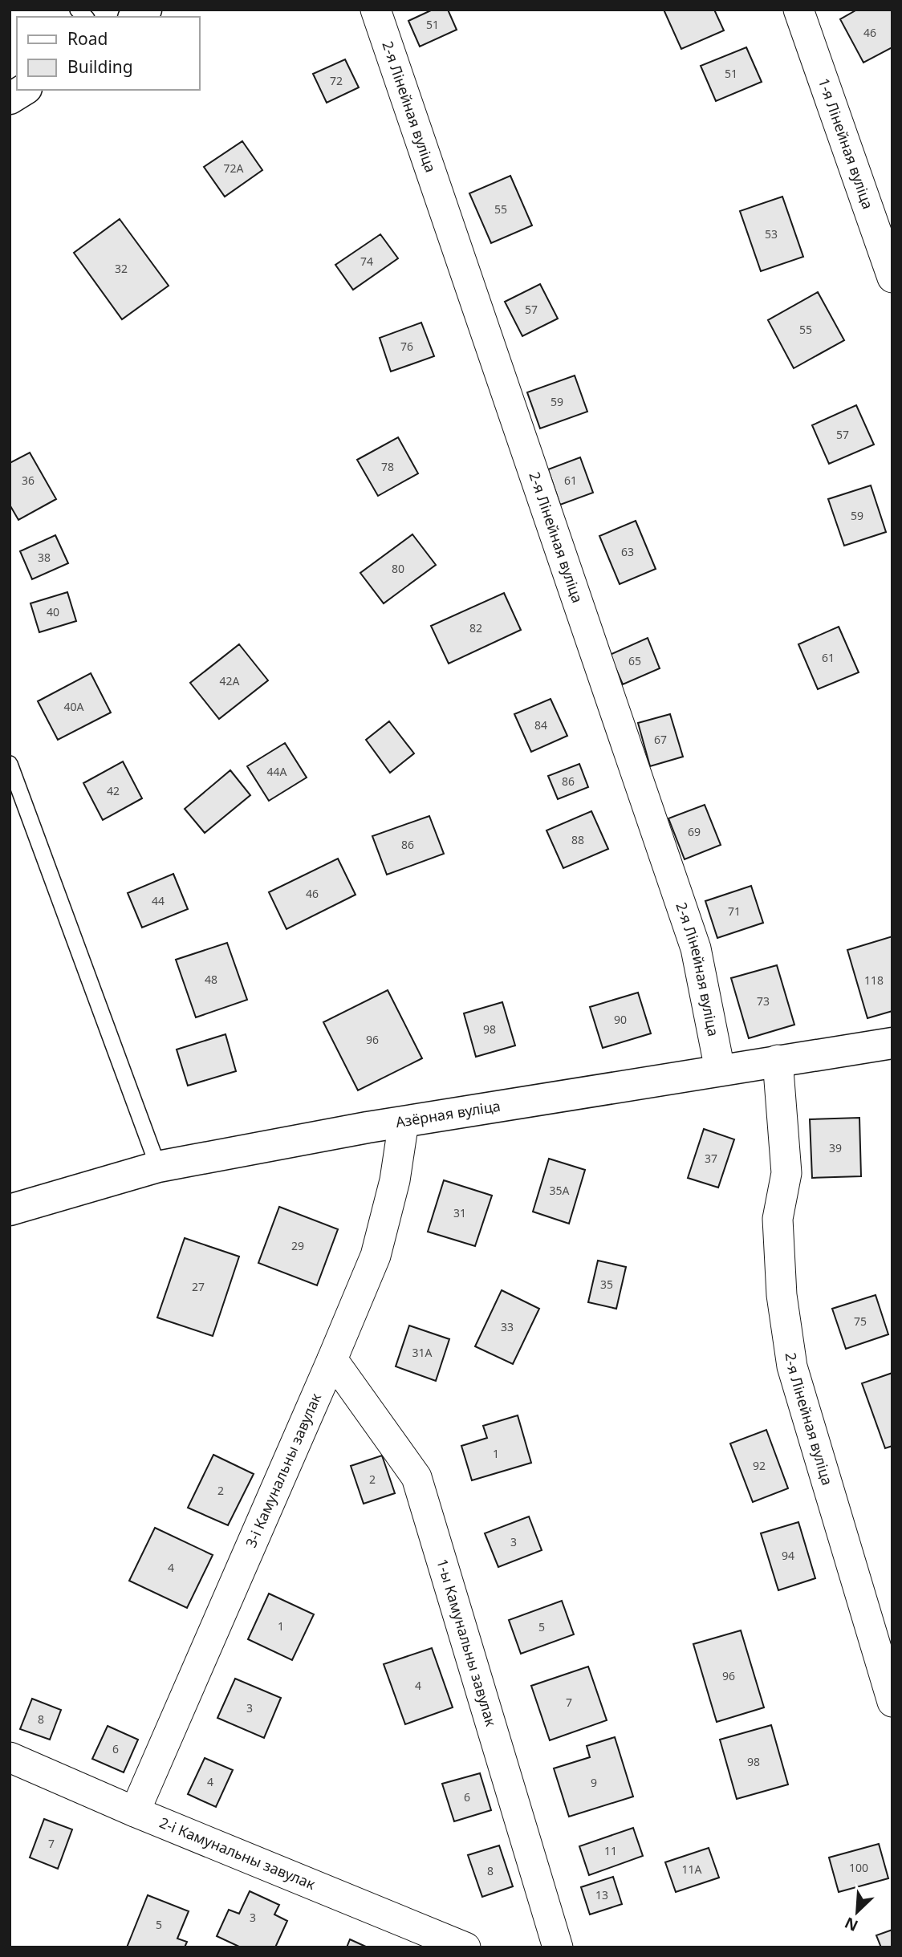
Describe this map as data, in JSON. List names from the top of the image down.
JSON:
{
  "streets": {
    "street": [
      "2-я Лінейная вуліца",
      "1-я Лінейная вуліца",
      "Азёрная вуліца",
      "3-і Камунальны завулак",
      "1-ы Камунальны завулак",
      "2-і Камунальны завулак"
    ]
  },
  "crossings": [
    ["2-я Лінейная вуліца", "Азёрная вуліца"],
    ["Азёрная вуліца", "3-і Камунальны завулак"],
    ["3-і Камунальны завулак", "1-ы Камунальны завулак"],
    ["3-і Камунальны завулак", "2-і Камунальны завулак"]
  ],
  "house_numbers": [
    "51",
    "46",
    "51",
    "72",
    "72А",
    "55",
    "53",
    "74",
    "32",
    "57",
    "55",
    "76",
    "59",
    "57",
    "78",
    "36",
    "61",
    "59",
    "63",
    "38",
    "80",
    "40",
    "82",
    "61",
    "65",
    "42А",
    "40А",
    "84",
    "67",
    "44А",
    "86",
    "42",
    "69",
    "88",
    "86",
    "46",
    "44",
    "71",
    "48",
    "118",
    "73",
    "90",
    "98",
    "96",
    "39",
    "37",
    "35А",
    "31",
    "29",
    "35",
    "27",
    "75",
    "33",
    "31А",
    "1",
    "92",
    "2",
    "2",
    "3",
    "94",
    "4",
    "1",
    "5",
    "96",
    "4",
    "7",
    "3",
    "8",
    "6",
    "98",
    "4",
    "9",
    "6",
    "7",
    "11",
    "100",
    "11А",
    "8",
    "13",
    "3",
    "5"
  ],
  "legend": ["Road", "Building"],
  "north": "bottom left"
}
